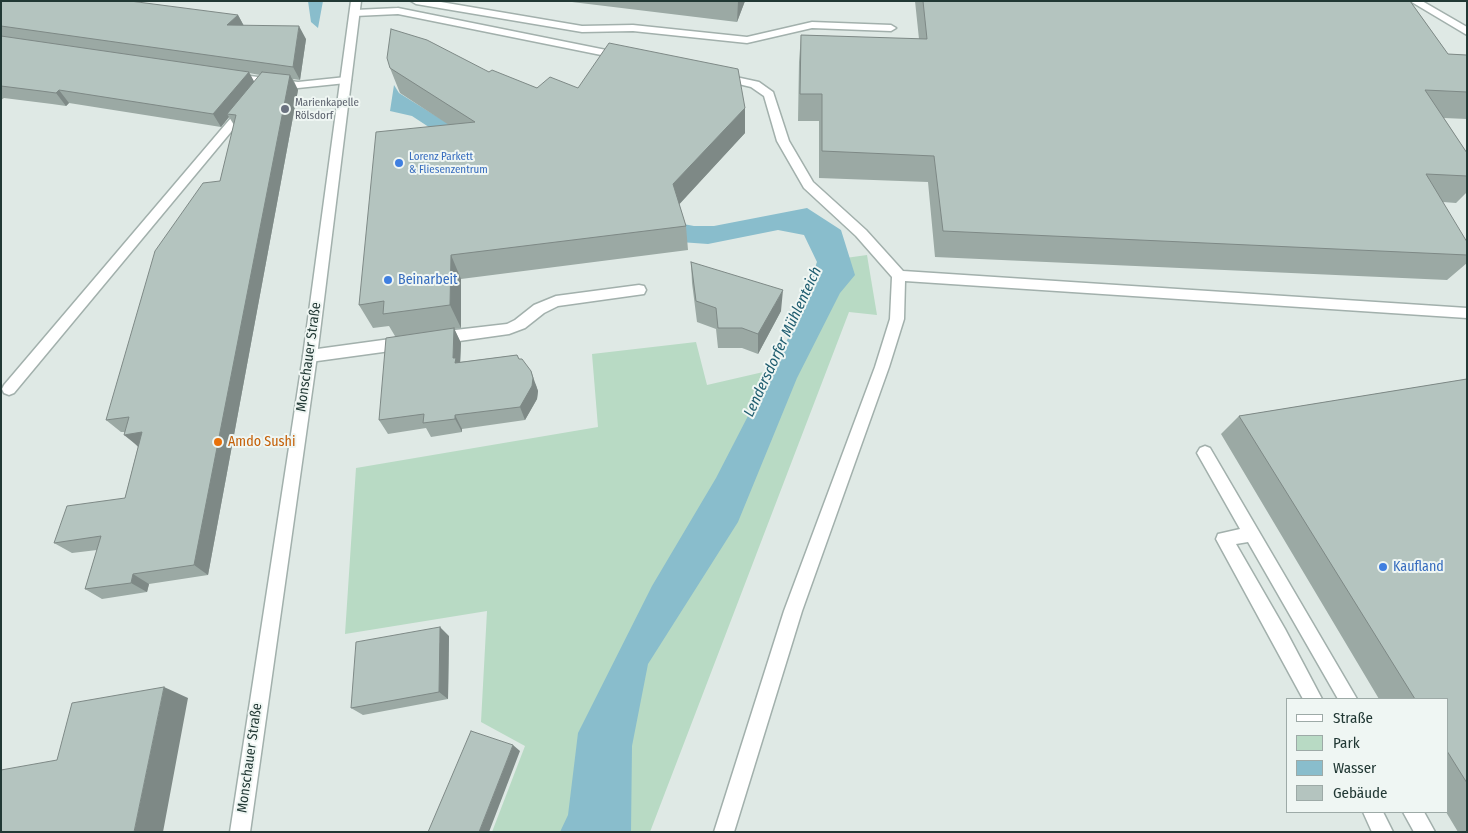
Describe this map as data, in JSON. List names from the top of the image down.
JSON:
{
  "streets": {
    "street": ["Monschauer Straße"]
  },
  "water": ["Lendersdorfer Mühlenteich"],
  "places": [
    "Marienkapelle Rölsdorf",
    "Lorenz Parkett & Fliesenzentrum",
    "Beinarbeit",
    "Amdo Sushi",
    "Kaufland"
  ],
  "legend": [
    "Straße",
    "Park",
    "Wasser",
    "Gebäude"
  ]
}
